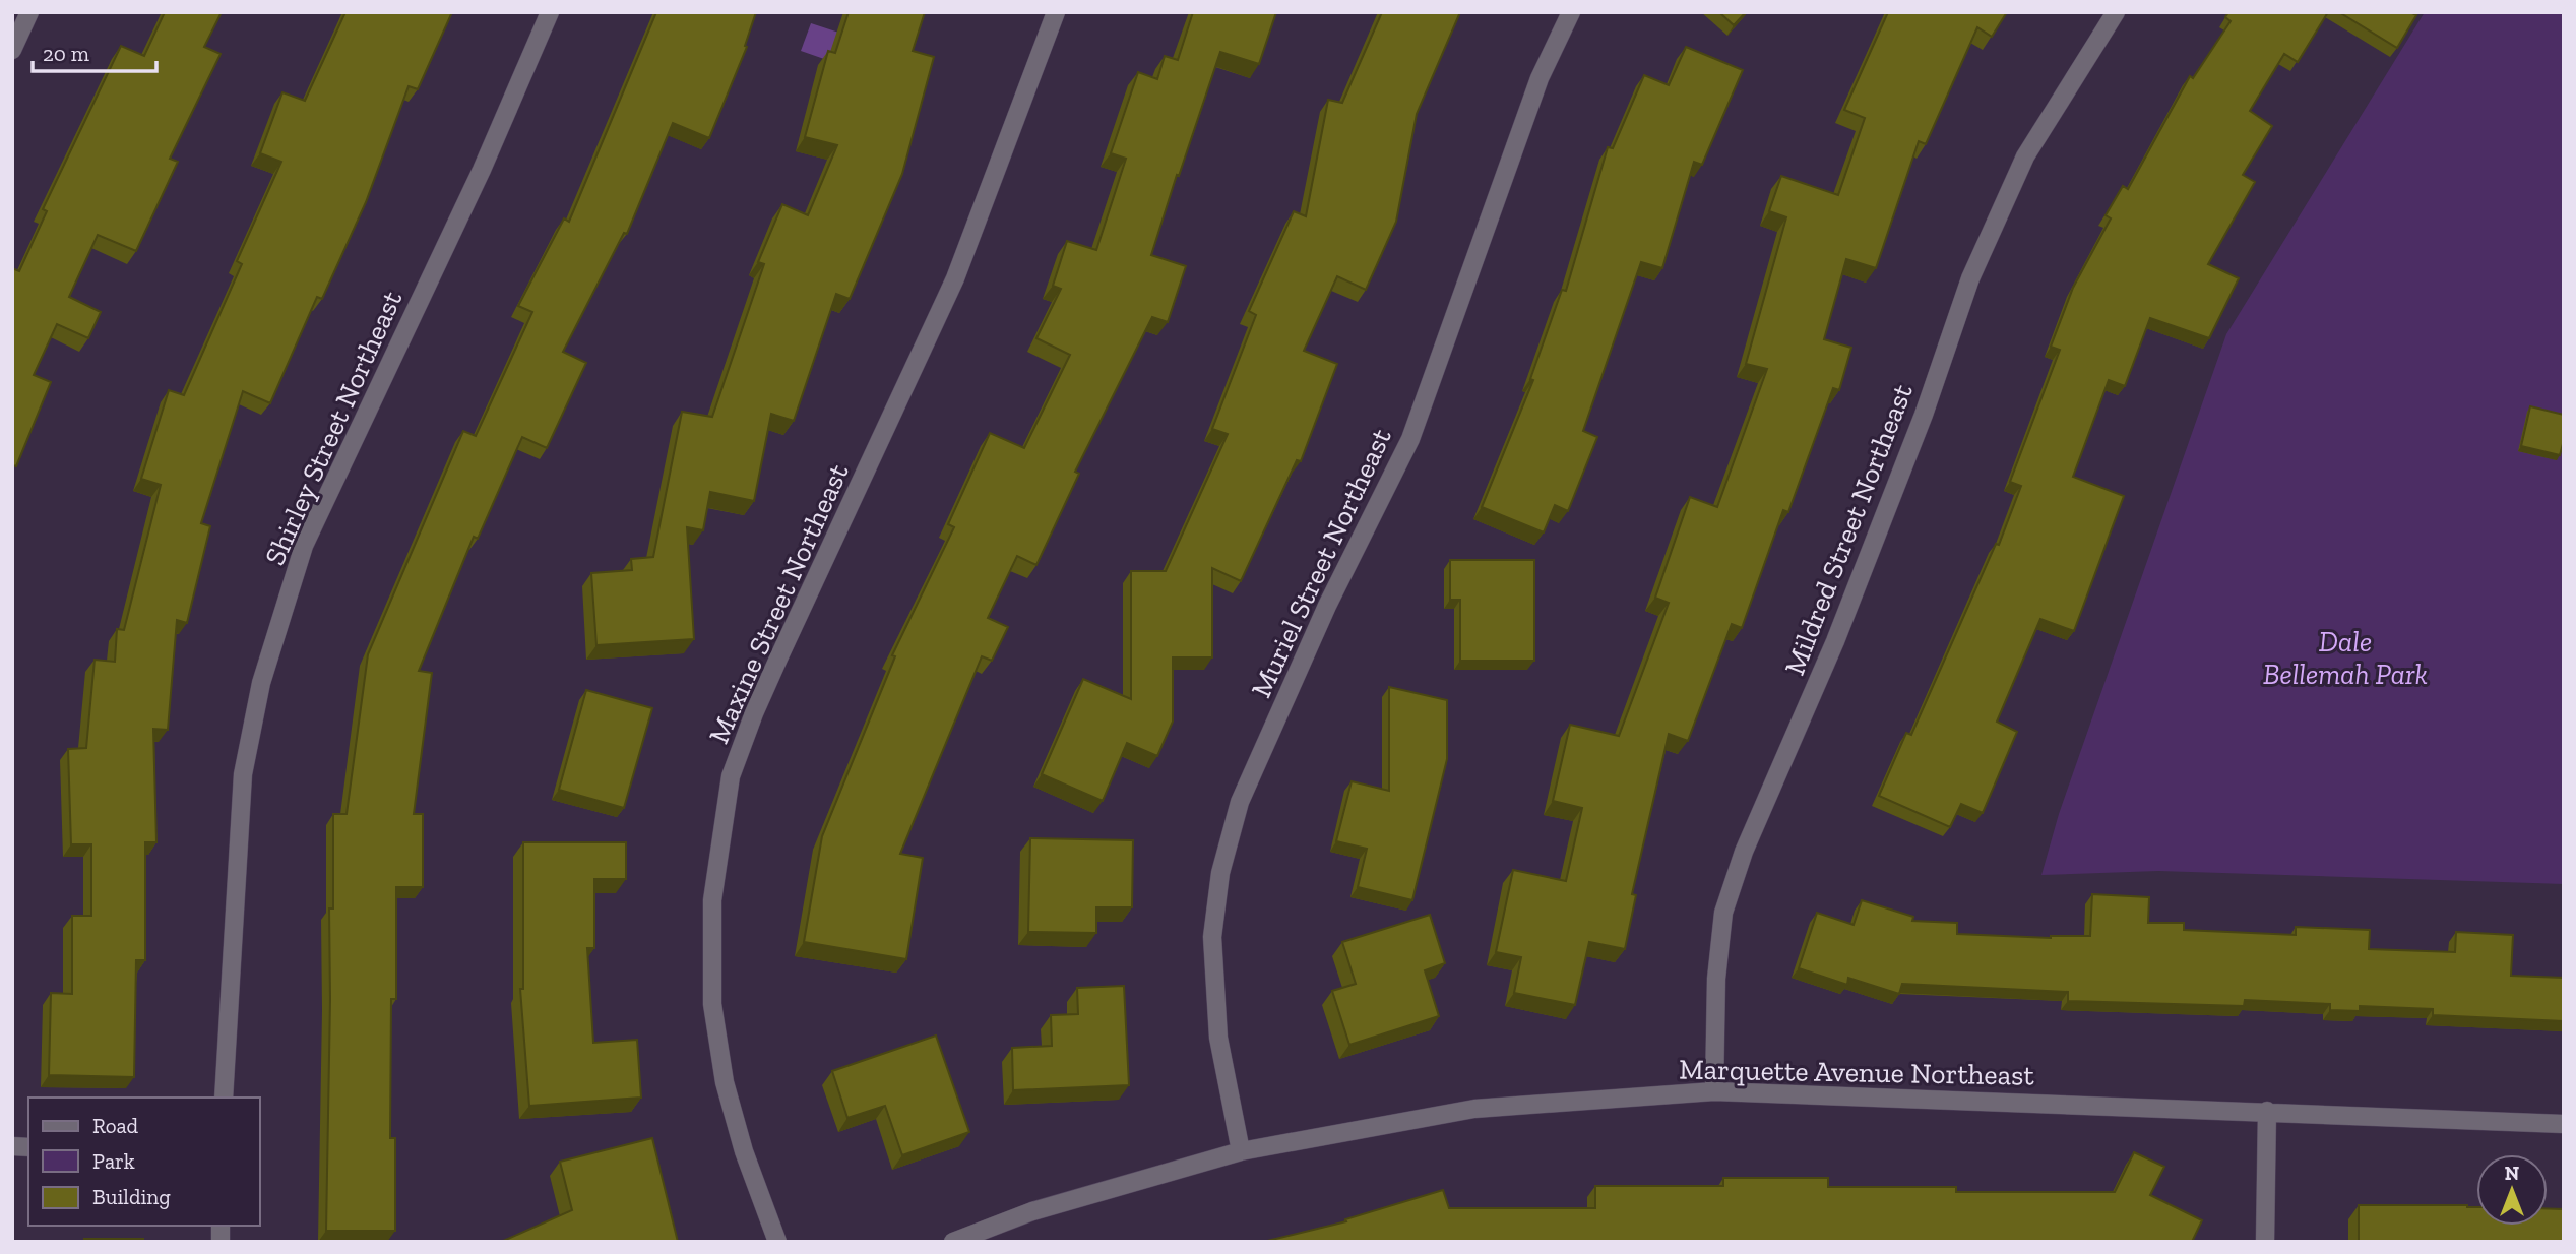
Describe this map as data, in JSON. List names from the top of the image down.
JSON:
{
  "streets": {
    "street": [
      "Shirley Street Northeast",
      "Mildred Street Northeast",
      "Muriel Street Northeast",
      "Maxine Street Northeast",
      "Marquette Avenue Northeast"
    ]
  },
  "crossings": [
    ["Mildred Street Northeast", "Marquette Avenue Northeast"],
    ["Muriel Street Northeast", "Marquette Avenue Northeast"]
  ],
  "parks": ["Dale Bellemah Park"],
  "legend": ["Road", "Park", "Building"],
  "scale_bar": "20 m",
  "north": "top"
}
